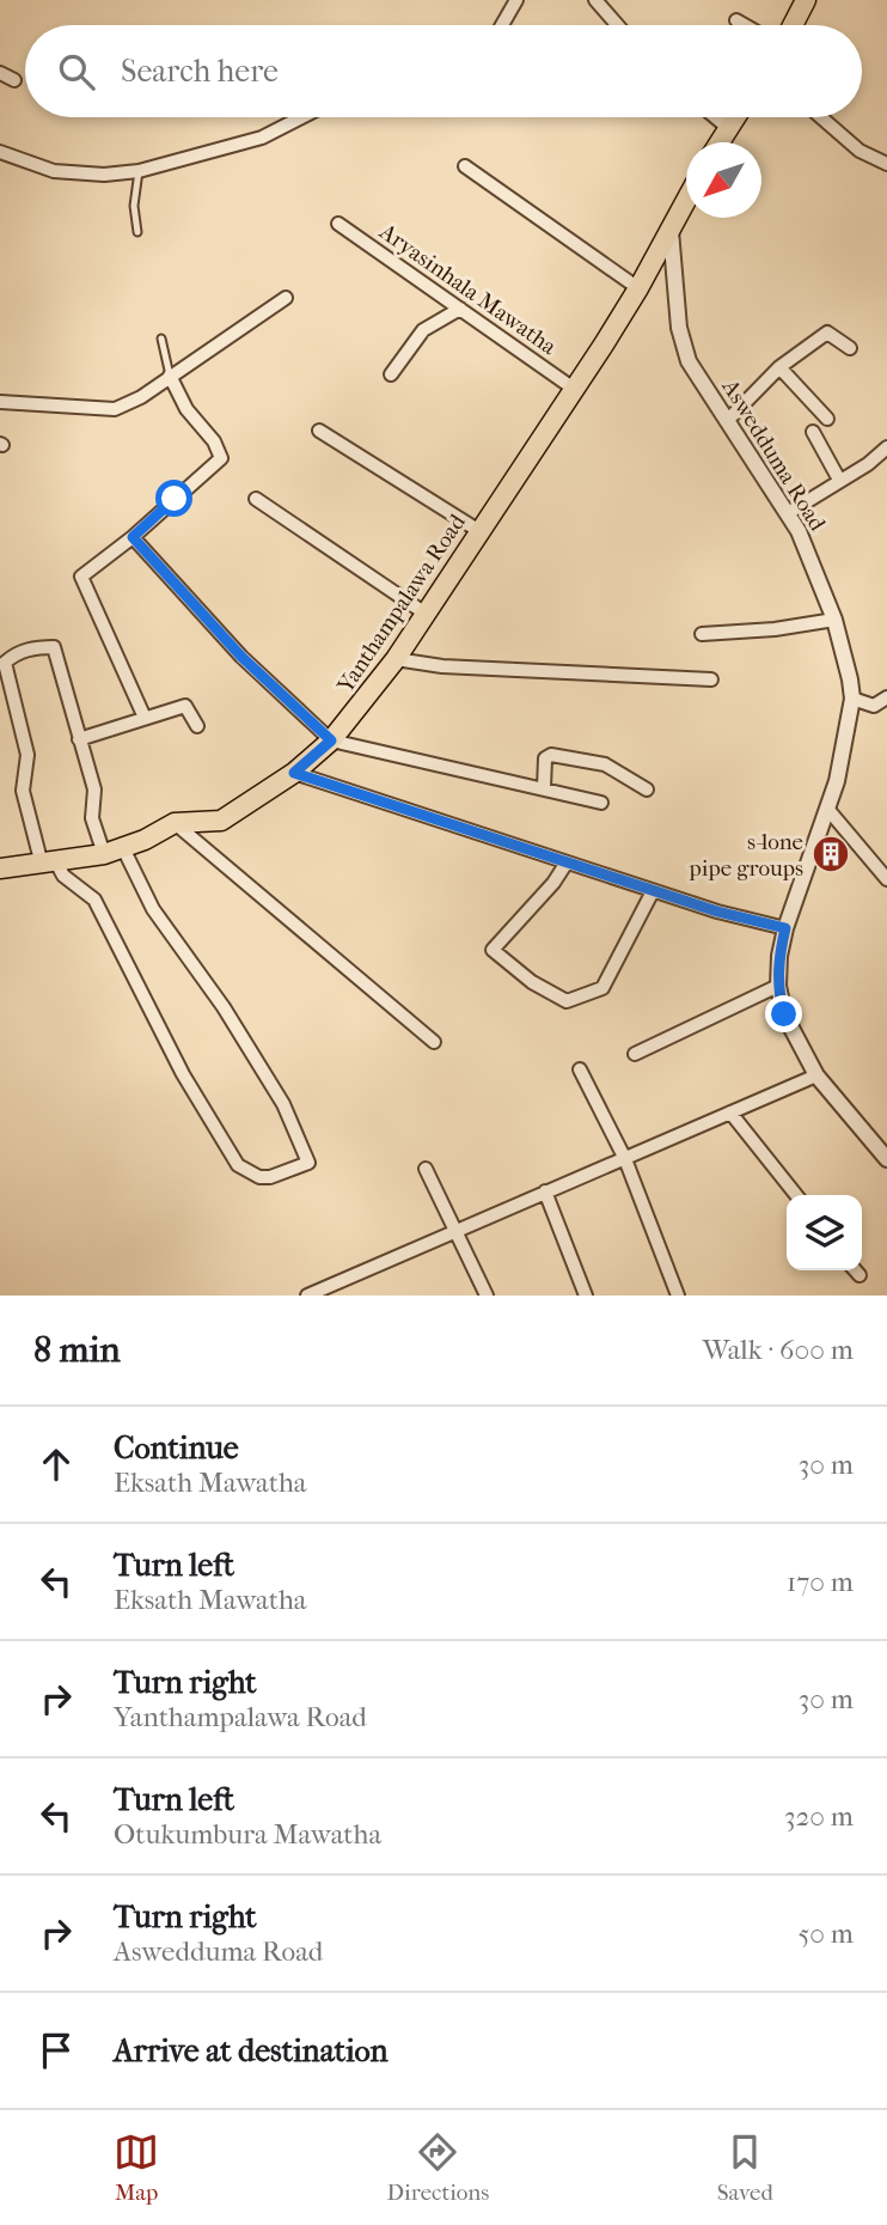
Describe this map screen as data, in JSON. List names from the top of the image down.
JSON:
{
  "streets": {
    "main road": ["Yanthampalawa Road"],
    "street": ["Aryasinhala Mawatha", "Aswedduma Road"]
  },
  "crossings": [
    ["Aryasinhala Mawatha", "Yanthampalawa Road"],
    ["Aswedduma Road", "Yanthampalawa Road"]
  ],
  "places": {
    "building": ["s-lone pipe groups"]
  },
  "north": "bottom left",
  "page": {
    "search": "Search here",
    "heading": ["8 min", "Walk · 600 m"],
    "list": [
      ["Continue", "Eksath Mawatha", "30 m"],
      ["Turn left", "Eksath Mawatha", "170 m"],
      ["Turn right", "Yanthampalawa Road", "30 m"],
      ["Turn left", "Otukumbura Mawatha", "320 m"],
      ["Turn right", "Aswedduma Road", "50 m"],
      "Arrive at destination"
    ],
    "nav": ["Map", "Directions", "Saved"]
  }
}
